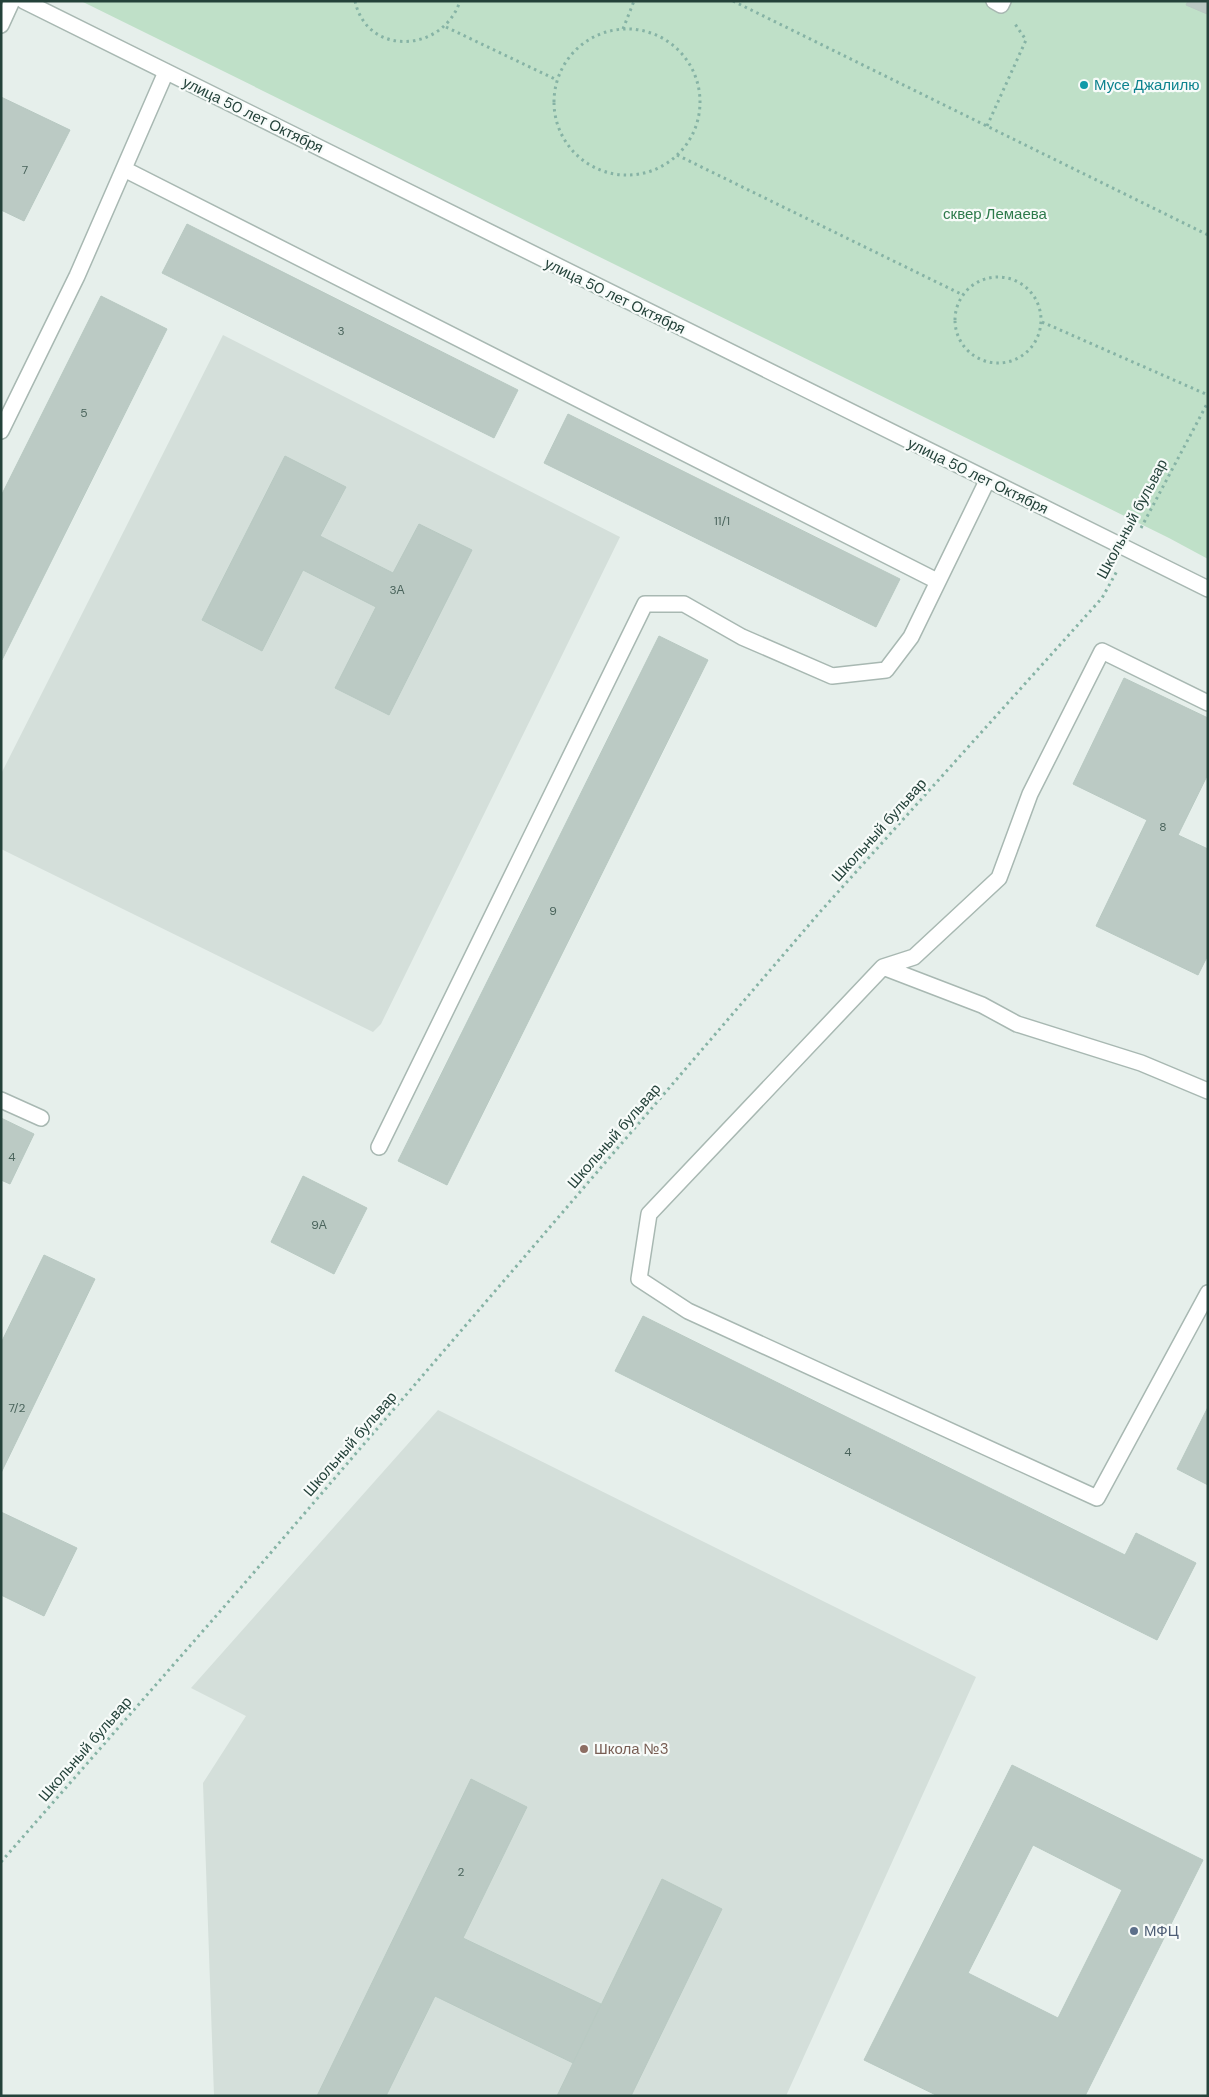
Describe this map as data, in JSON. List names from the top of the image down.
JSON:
{
  "streets": {
    "street": ["улица 50 лет Октября"],
    "path": ["Школьный бульвар"]
  },
  "crossings": [
    ["улица 50 лет Октября", "Школьный бульвар"]
  ],
  "parks": ["сквер Лемаева"],
  "places": ["Мусе Джалилю", "Школа №3", "МФЦ"],
  "house_numbers": [
    "7",
    "3",
    "5",
    "11/1",
    "3А",
    "8",
    "9",
    "4",
    "9А",
    "7/2",
    "4",
    "2"
  ]
}
